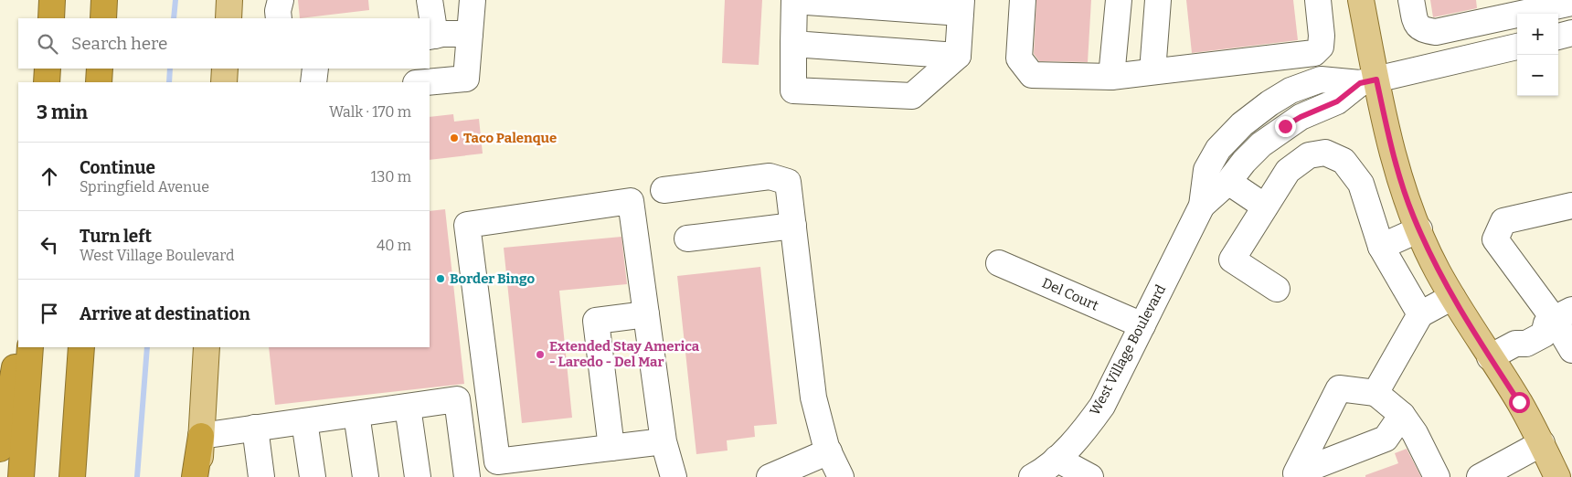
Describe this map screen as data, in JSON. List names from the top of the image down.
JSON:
{
  "streets": {
    "street": ["Del Court", "West Village Boulevard"]
  },
  "crossings": [
    ["Del Court", "West Village Boulevard"]
  ],
  "places": ["Taco Palenque", "Border Bingo", "Extended Stay America - Laredo - Del Mar"],
  "page": {
    "map_buttons": ["+", "−"],
    "search": "Search here",
    "heading": ["3 min", "Walk · 170 m"],
    "list": [
      ["Continue", "Springfield Avenue", "130 m"],
      ["Turn left", "West Village Boulevard", "40 m"],
      "Arrive at destination"
    ]
  }
}
